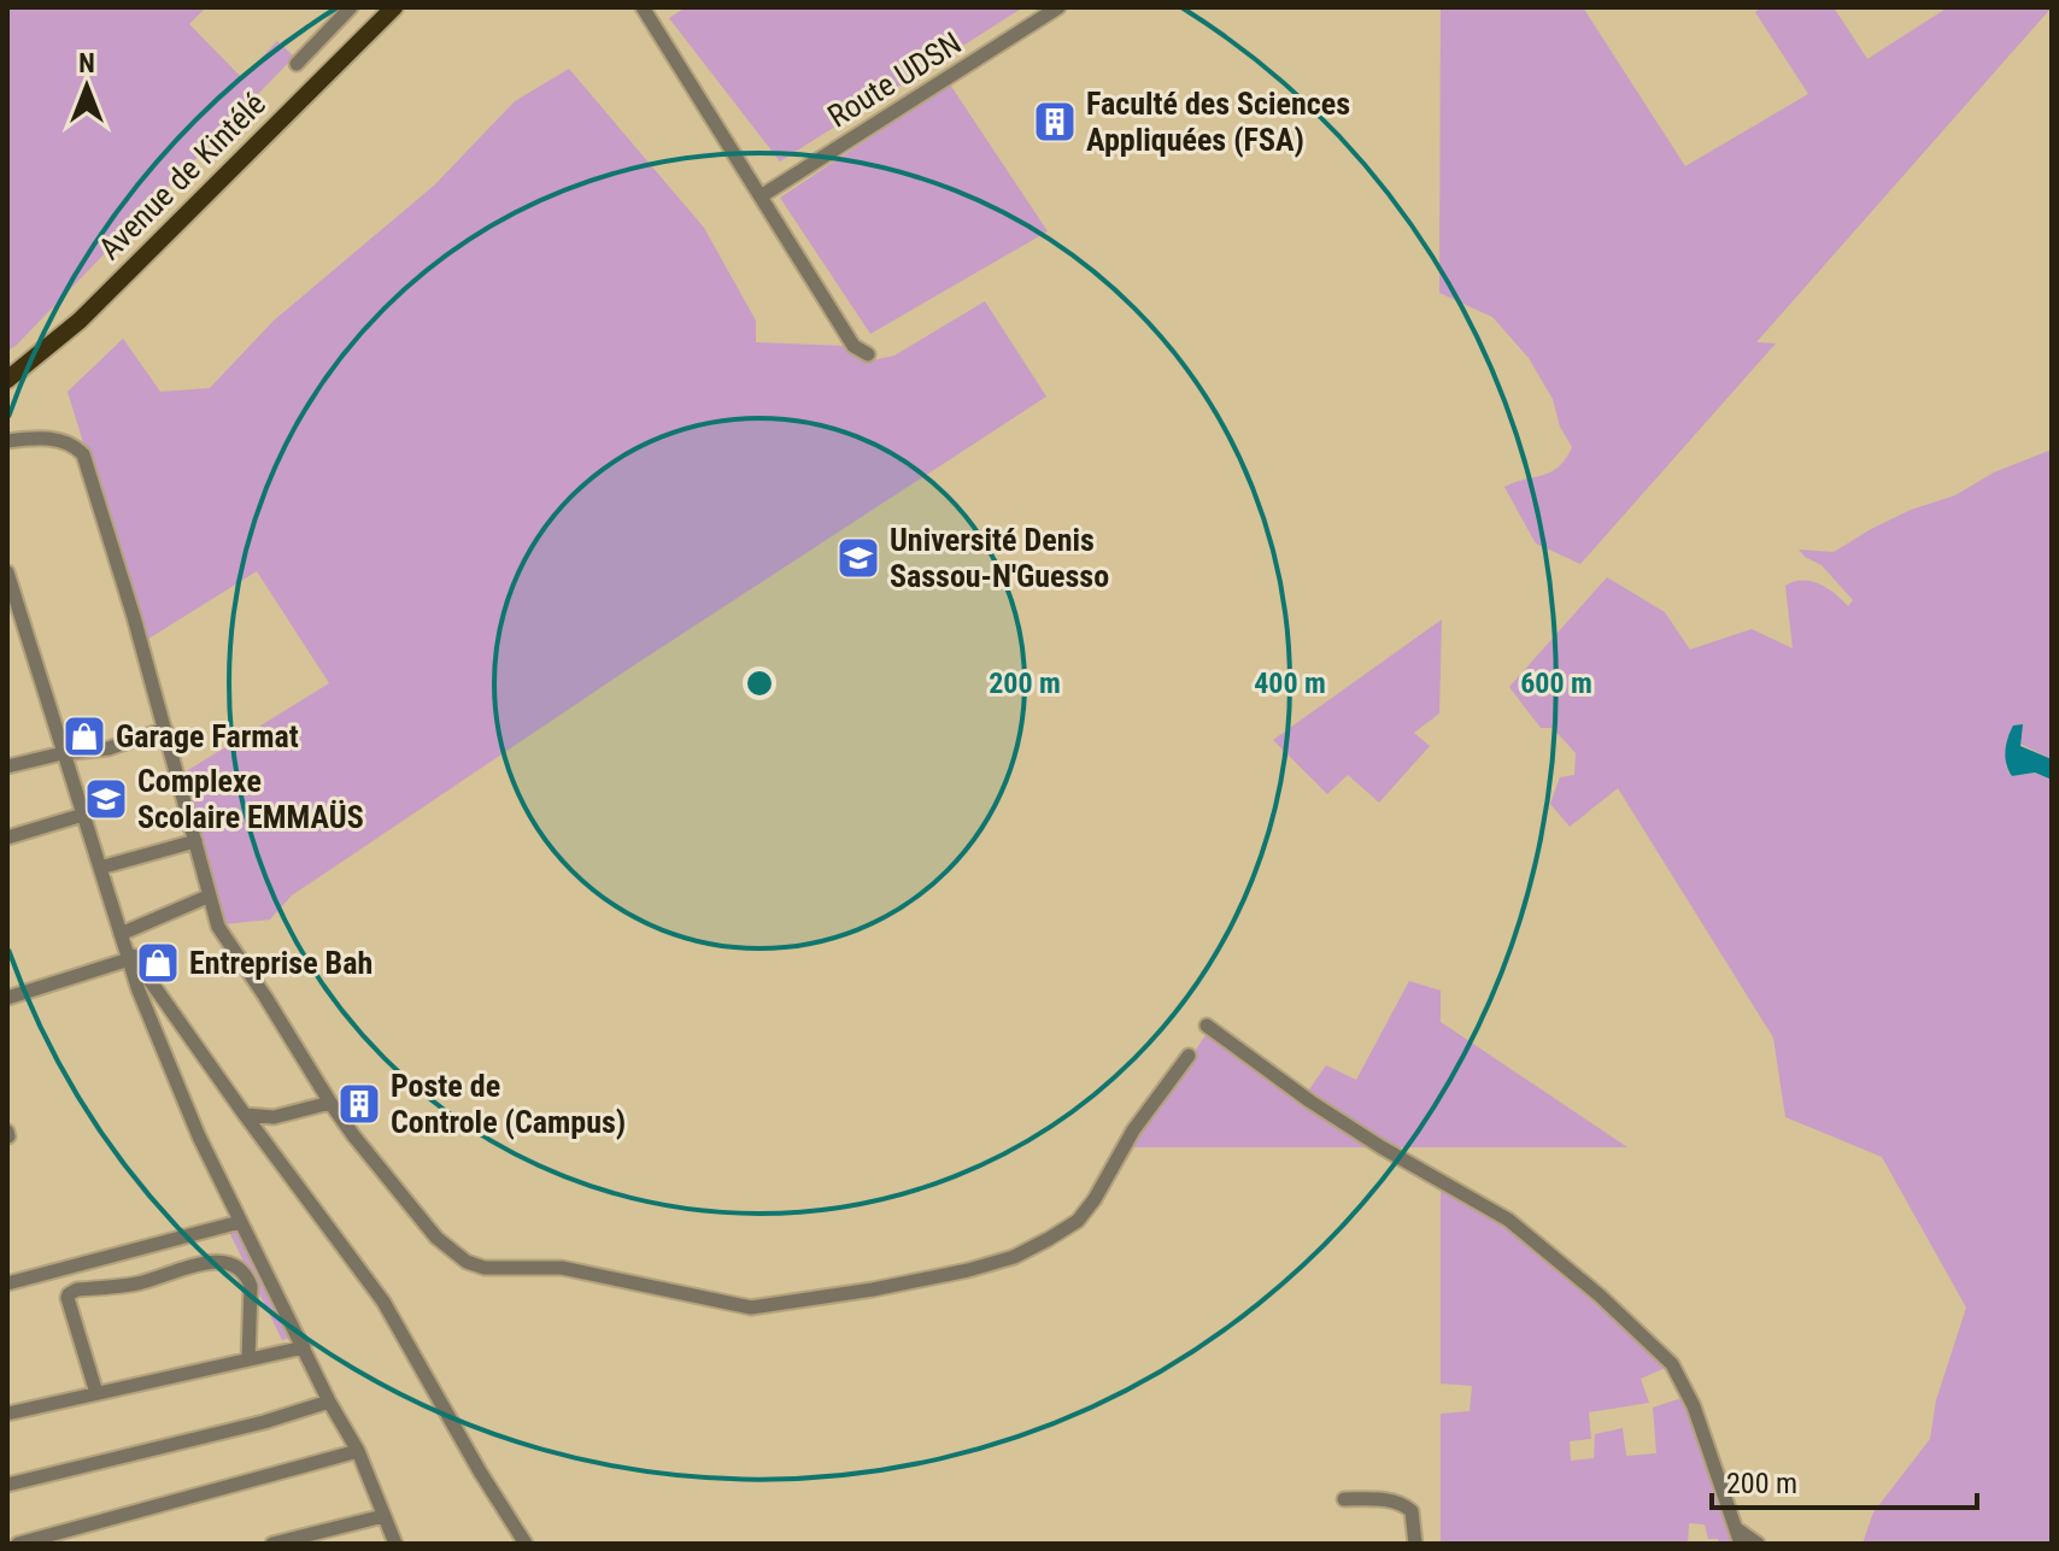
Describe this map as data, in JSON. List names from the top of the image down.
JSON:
{
  "streets": {
    "main road": ["Avenue de Kintélé"],
    "street": ["Route UDSN"]
  },
  "places": {
    "building": ["Faculté des Sciences Appliquées (FSA)", "Poste de Controle (Campus)"],
    "school or university": ["Université Denis Sassou-N'Guesso", "Complexe Scolaire EMMAÜS"],
    "shop": ["Garage Farmat", "Entreprise Bah"]
  },
  "scale_bar": "200 m",
  "north": "top",
  "rings": ["200 m", "400 m", "600 m"]
}
